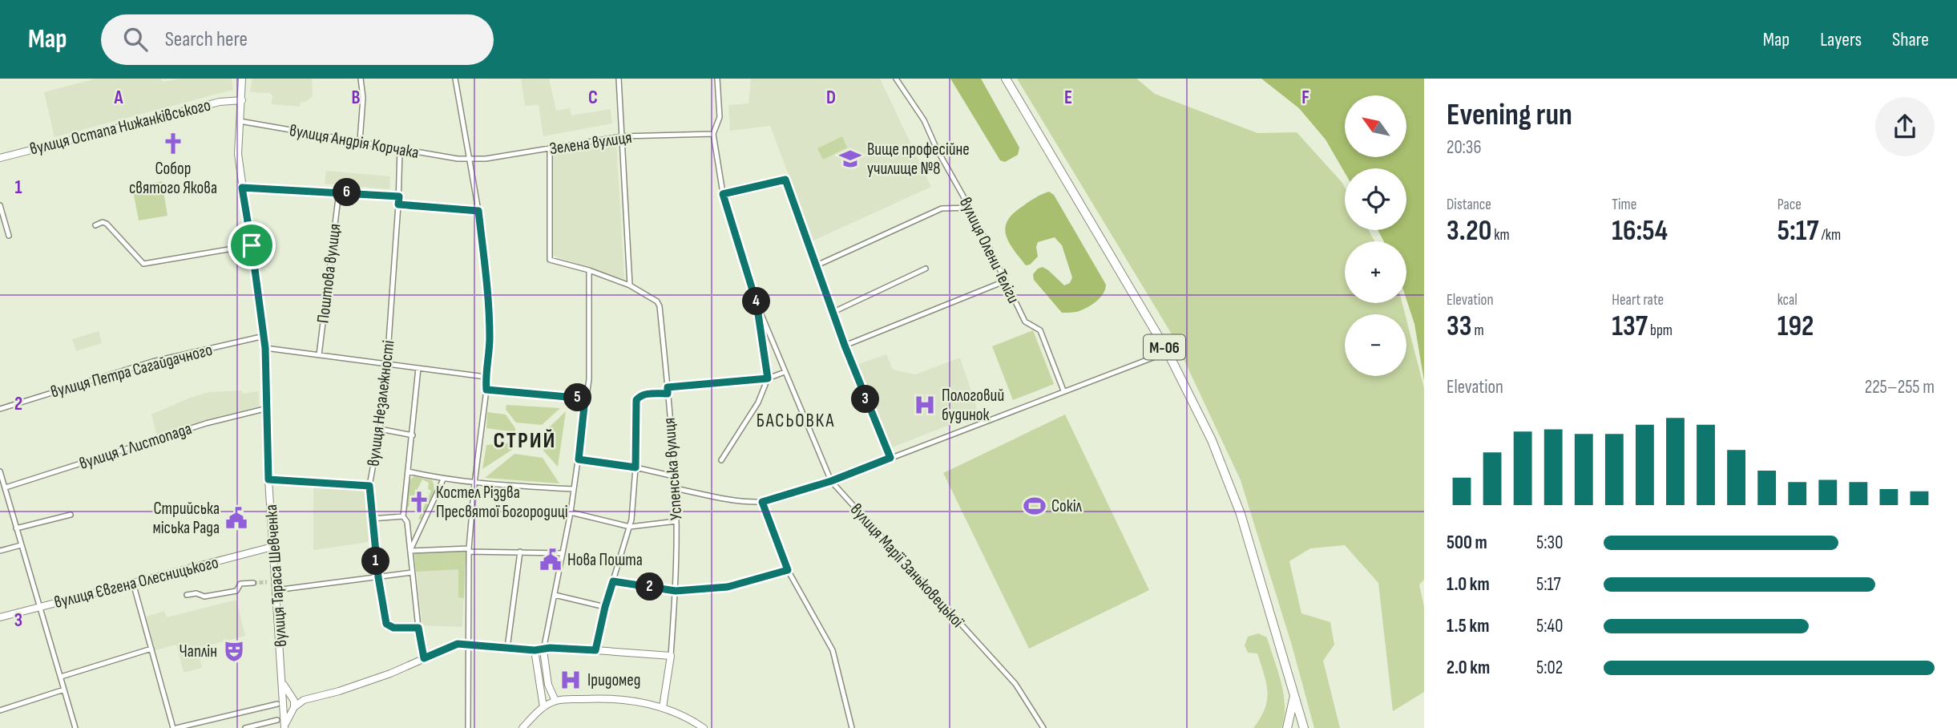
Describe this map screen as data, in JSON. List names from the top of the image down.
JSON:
{
  "streets": {
    "highway": ["М-06"],
    "main road": [
      "вулиця Остапа Нижанківського",
      "Успенська вулиця",
      "вулиця Тараса Шевченка",
      "вулиця Євгена Олесницького"
    ],
    "street": [
      "вулиця Андрія Корчака",
      "Зелена вулиця",
      "вулиця Олени Теліги",
      "Поштова вулиця",
      "вулиця Петра Сагайдачного",
      "вулиця Незалежності",
      "вулиця 1 Листопада",
      "вулиця Марії Заньковецької"
    ]
  },
  "crossings": [
    ["вулиця Остапа Нижанківського", "вулиця Тараса Шевченка"],
    ["вулиця Андрія Корчака", "Зелена вулиця"],
    ["вулиця Андрія Корчака", "вулиця Незалежності"],
    ["вулиця Андрія Корчака", "вулиця Тараса Шевченка"],
    ["Зелена вулиця", "Успенська вулиця"],
    ["Зелена вулиця", "вулиця Марії Заньковецької"],
    ["вулиця Петра Сагайдачного", "вулиця Тараса Шевченка"],
    ["вулиця 1 Листопада", "вулиця Тараса Шевченка"],
    ["вулиця Тараса Шевченка", "вулиця Євгена Олесницького"]
  ],
  "districts": ["БАСЬОВКА", "СТРИЙ"],
  "places": {
    "church": ["Собор святого Якова", "Костел Різдва Пресвятої Богородиці"],
    "school or university": ["Вище професійне училище №8"],
    "hospital": ["Пологовий будинок", "Іридомед"],
    "sports": ["Сокіл"],
    "public building": ["Стрийська міська Рада", "Нова Пошта"],
    "theatre": ["Чаплін"]
  },
  "north": "top left",
  "page": {
    "header": "Map",
    "search": "Search here",
    "nav": ["Map", "Layers", "Share"],
    "heading": ["Evening run", "20:36"],
    "map_buttons": ["+", "−"],
    "stats": [
      ["Distance", "3.20 km"],
      ["Time", "16:54"],
      ["Pace", "5:17 /km"],
      ["Elevation", "33 m"],
      ["Heart rate", "137 bpm"],
      ["kcal", "192"]
    ],
    "pins": [
      "6",
      "4",
      "5",
      "3",
      "1",
      "2"
    ],
    "chart": ["Elevation", "225–255 m"],
    "list": [
      {
        "name": "500 m",
        "note": "5:30"
      },
      {
        "name": "1.0 km",
        "note": "5:17"
      },
      {
        "name": "1.5 km",
        "note": "5:40"
      },
      {
        "name": "2.0 km",
        "note": "5:02"
      }
    ]
  },
  "grid": {
    "columns": [
      "A",
      "B",
      "C",
      "D",
      "E",
      "F"
    ],
    "rows": ["1", "2", "3"]
  }
}
